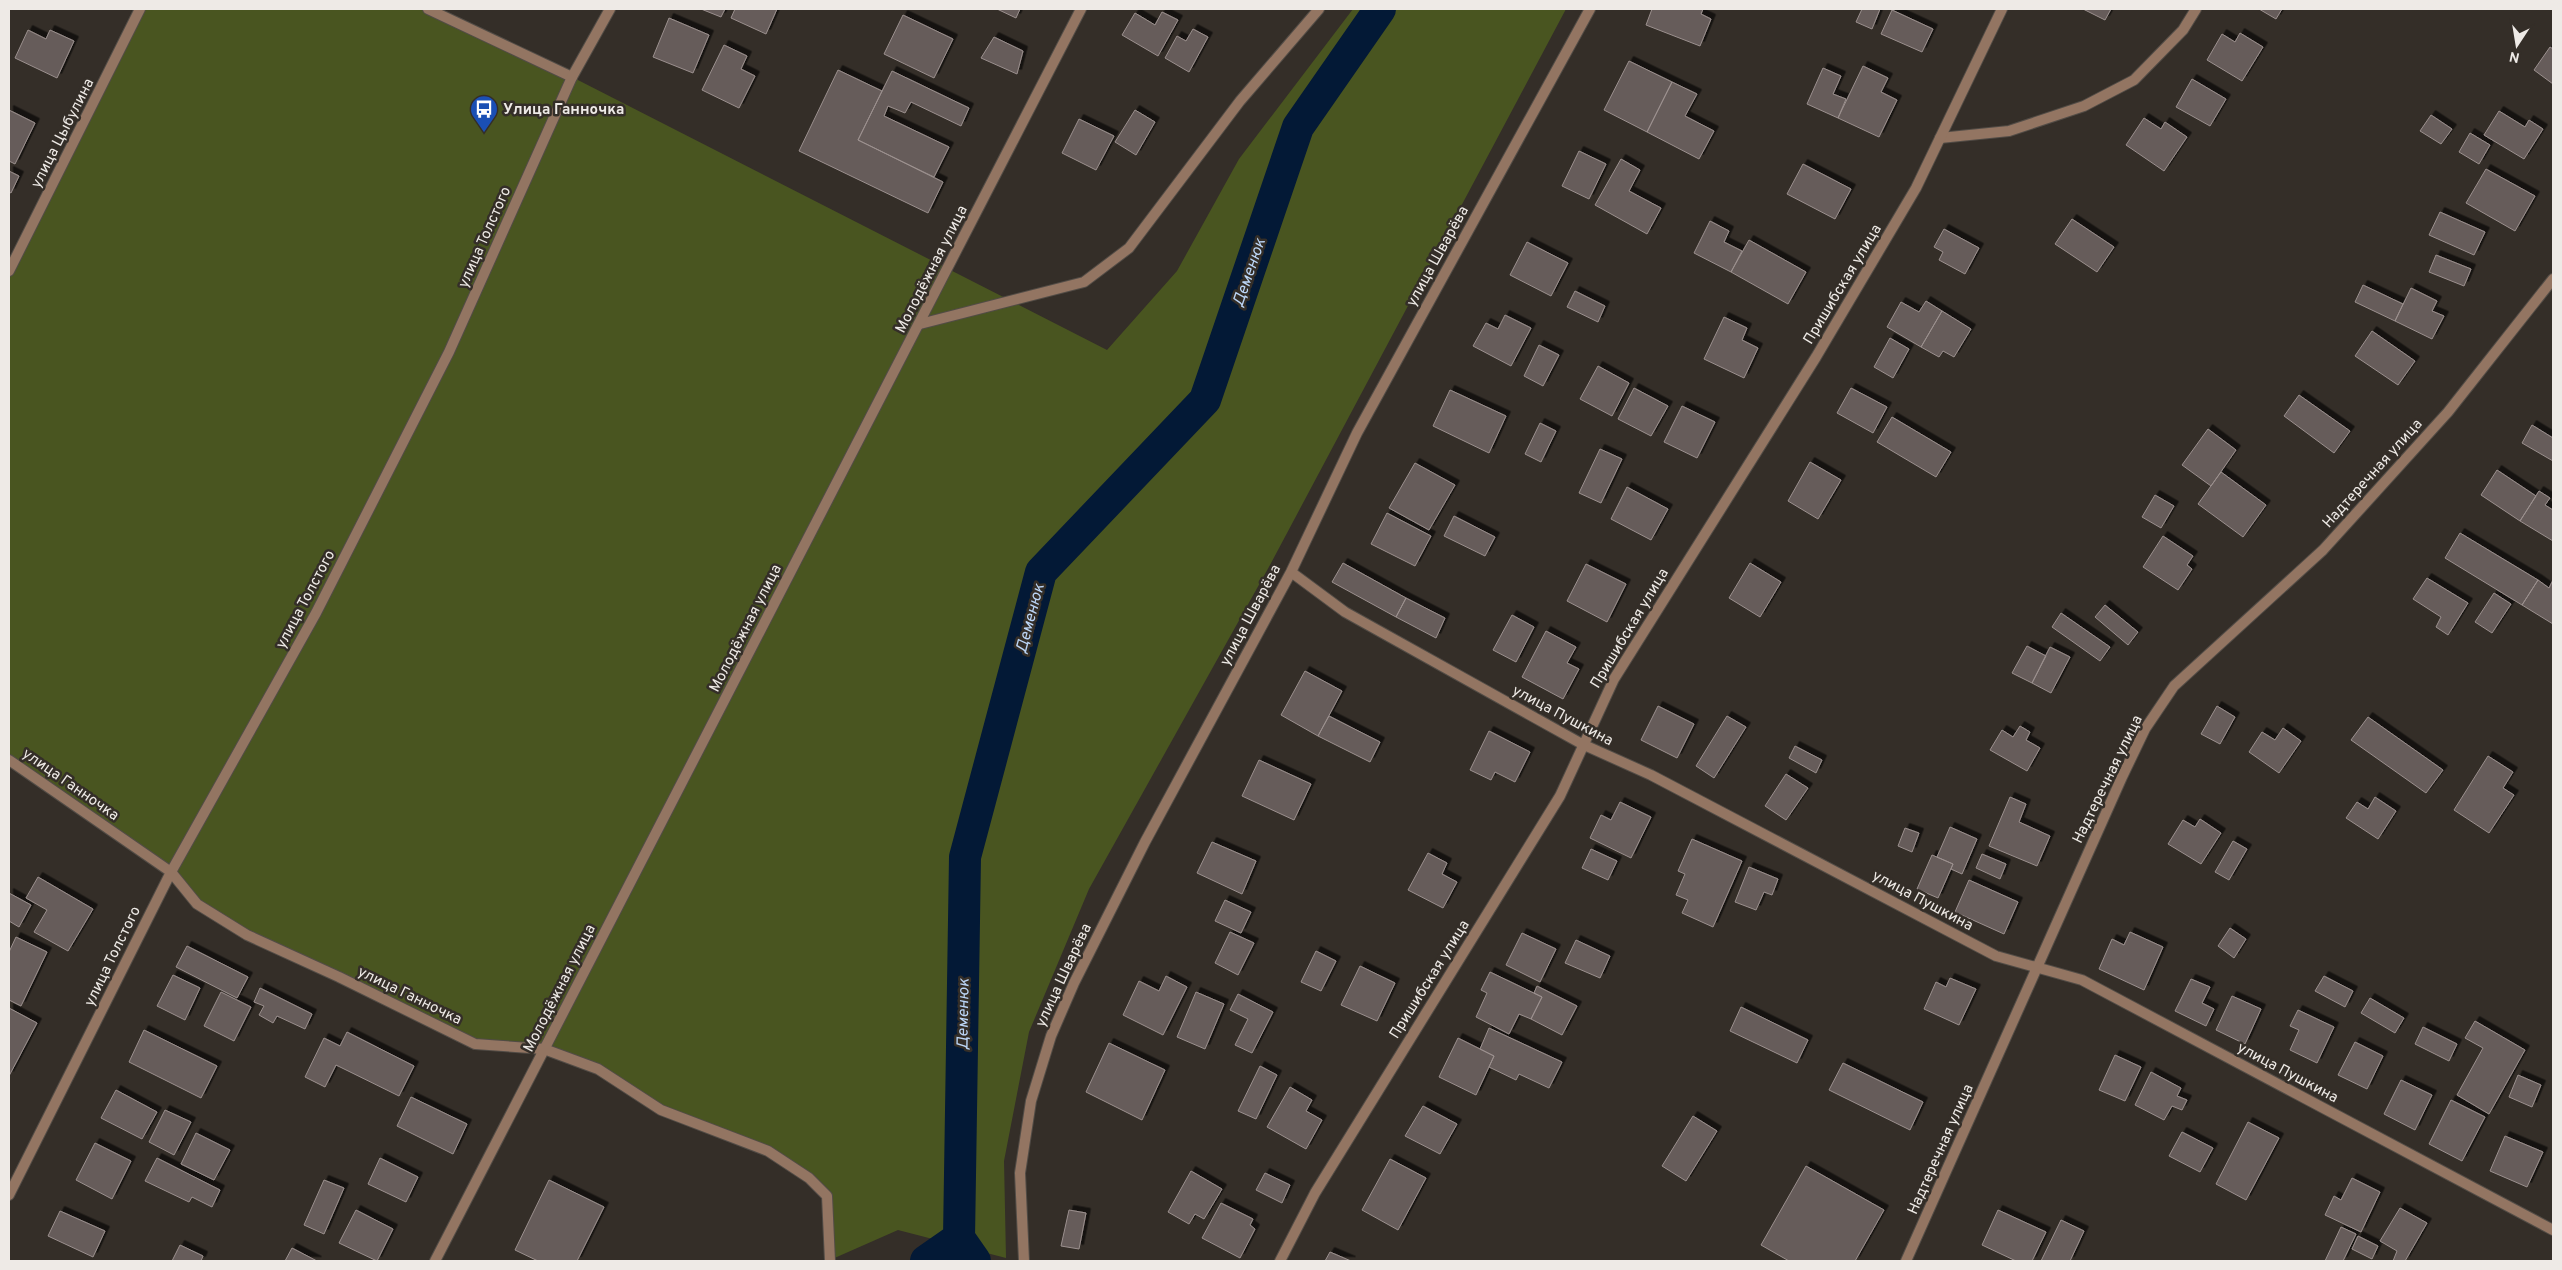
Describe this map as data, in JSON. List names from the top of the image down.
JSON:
{
  "streets": {
    "street": [
      "улица Цыбулина",
      "улица Толстого",
      "улица Шварёва",
      "Молодёжная улица",
      "Пришибская улица",
      "Надтеречная улица",
      "улица Пушкина",
      "улица Ганночка"
    ]
  },
  "crossings": [
    ["улица Толстого", "улица Ганночка"],
    ["улица Шварёва", "улица Пушкина"],
    ["Молодёжная улица", "улица Ганночка"],
    ["Пришибская улица", "улица Пушкина"],
    ["Надтеречная улица", "улица Пушкина"]
  ],
  "water": ["Деменюк"],
  "places": {
    "bus stop": ["Улица Ганночка"]
  },
  "north": "bottom"
}
